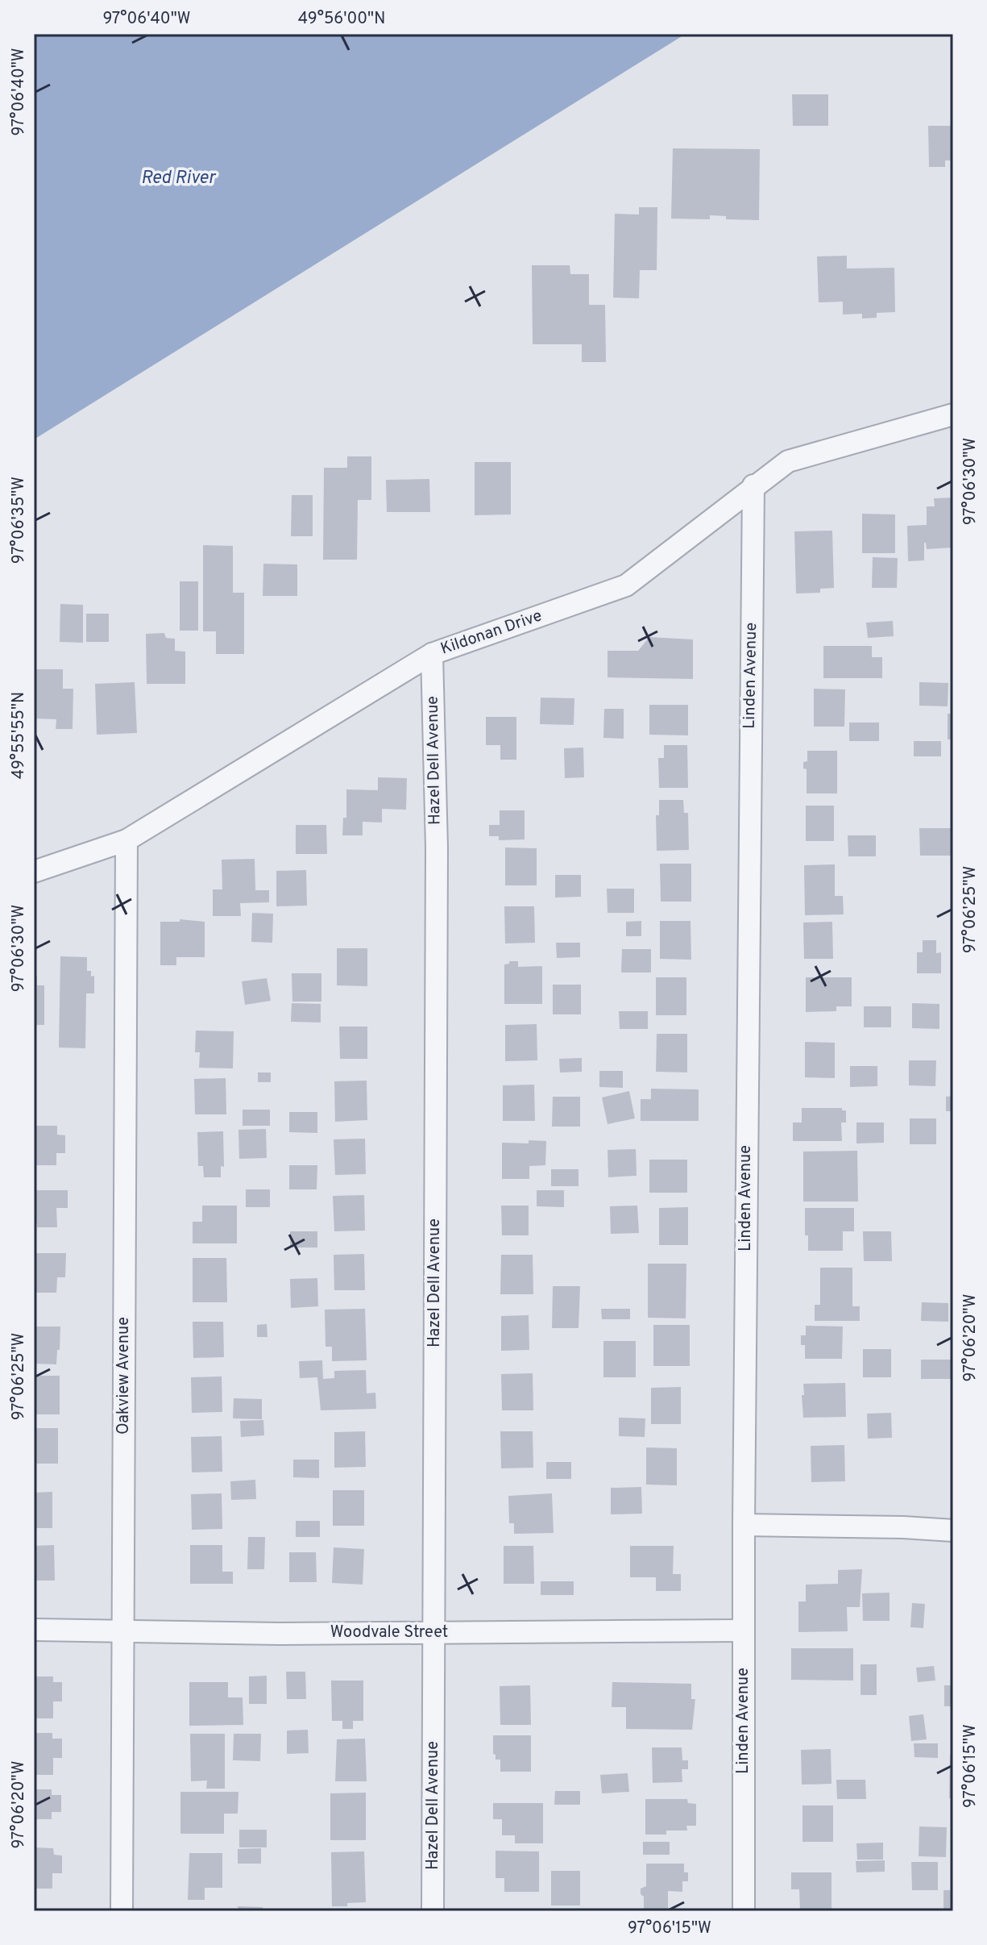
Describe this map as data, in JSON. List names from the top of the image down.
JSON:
{
  "streets": {
    "street": [
      "Kildonan Drive",
      "Linden Avenue",
      "Hazel Dell Avenue",
      "Oakview Avenue",
      "Woodvale Street"
    ]
  },
  "crossings": [
    ["Kildonan Drive", "Linden Avenue"],
    ["Kildonan Drive", "Hazel Dell Avenue"],
    ["Kildonan Drive", "Oakview Avenue"],
    ["Linden Avenue", "Woodvale Street"],
    ["Hazel Dell Avenue", "Woodvale Street"],
    ["Oakview Avenue", "Woodvale Street"]
  ],
  "water": ["Red River"],
  "coordinates": [
    "97°06'40\"W",
    "49°56'00\"N",
    "97°06'30\"W",
    "97°06'35\"W",
    "49°55'55\"N",
    "97°06'25\"W",
    "97°06'20\"W",
    "97°06'15\"W"
  ]
}
